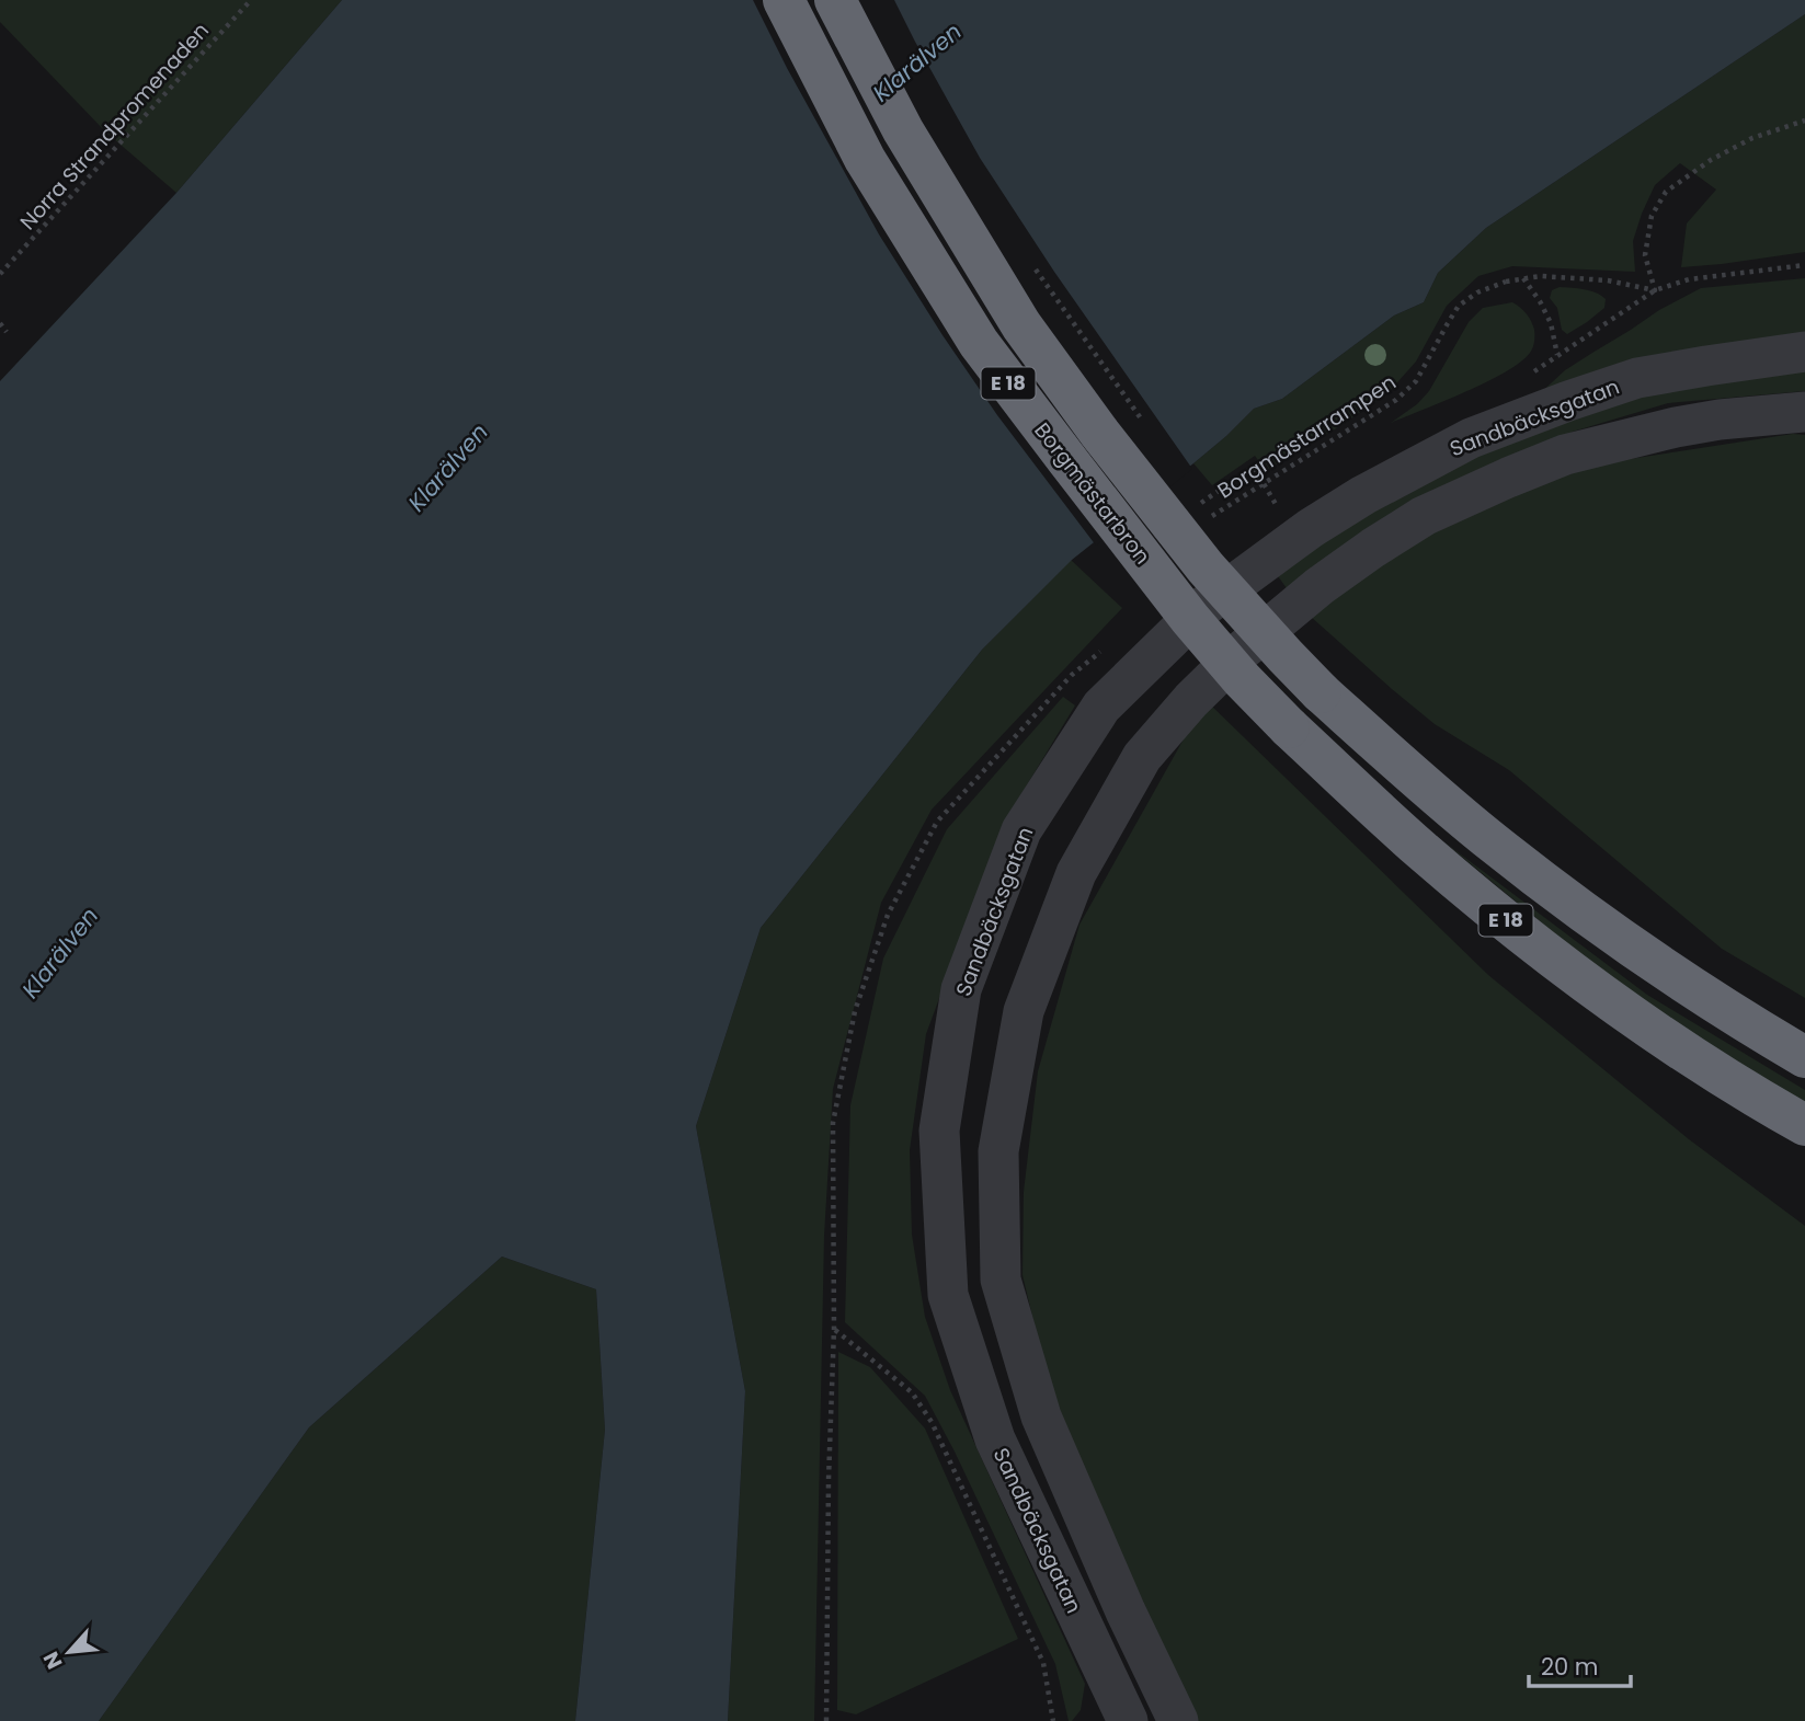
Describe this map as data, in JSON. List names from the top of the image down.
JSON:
{
  "streets": {
    "highway": ["E 18", "Borgmästarbron"],
    "street": ["Sandbäcksgatan"],
    "path": ["Norra Strandpromenaden", "Borgmästarrampen"]
  },
  "crossings": [
    ["E 18", "Borgmästarbron"]
  ],
  "water": ["Klarälven"],
  "scale_bar": "20 m",
  "north": "bottom left"
}
